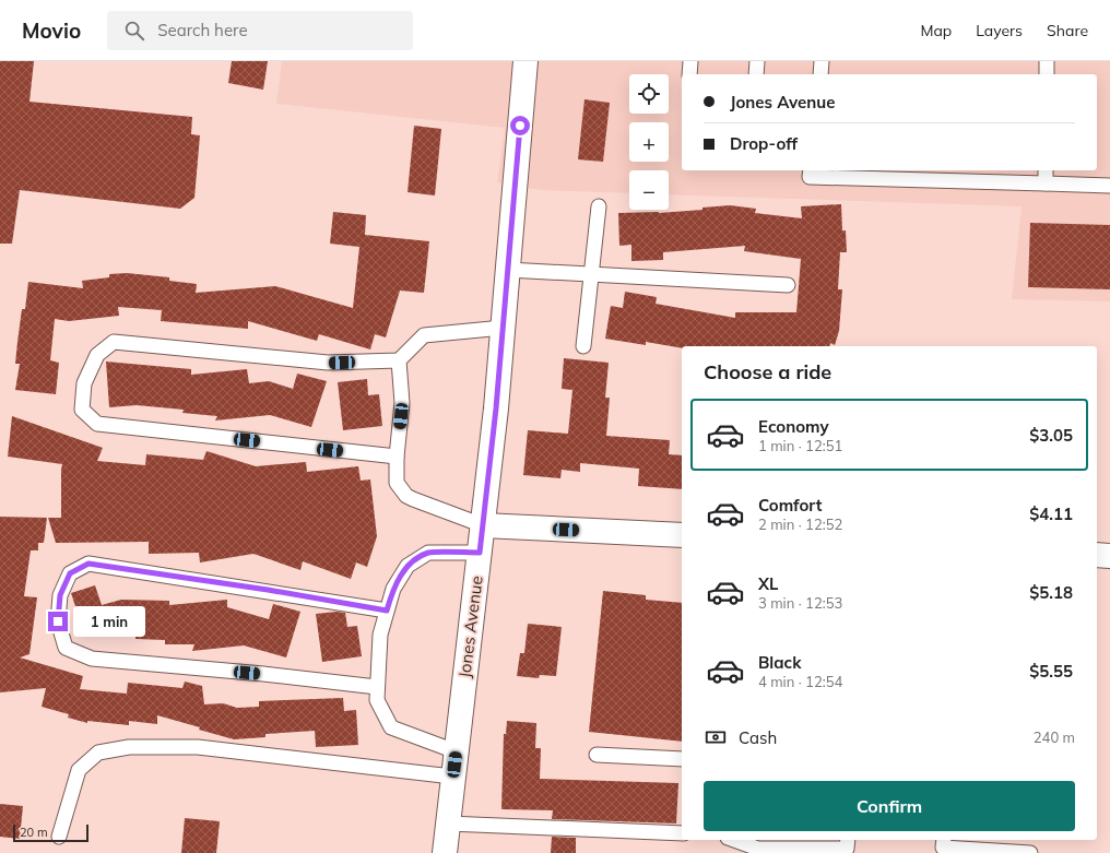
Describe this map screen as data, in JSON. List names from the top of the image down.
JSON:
{
  "streets": {
    "street": ["Jones Avenue"]
  },
  "scale_bar": "20 m",
  "page": {
    "header": "Movio",
    "search": "Search here",
    "nav": ["Map", "Layers", "Share"],
    "map_buttons": ["+", "−"],
    "banner": ["Jones Avenue", "Drop-off"],
    "heading": "Choose a ride",
    "list": [
      {
        "name": "Economy",
        "note": "1 min · 12:51",
        "value": "$3.05"
      },
      {
        "name": "Comfort",
        "note": "2 min · 12:52",
        "value": "$4.11"
      },
      {
        "name": "XL",
        "note": "3 min · 12:53",
        "value": "$5.18"
      },
      {
        "name": "Black",
        "note": "4 min · 12:54",
        "value": "$5.55"
      }
    ],
    "bubble": "1 min",
    "pay": ["Cash", "240 m"],
    "buttons": "Confirm",
    "scale": "20 m"
  }
}
